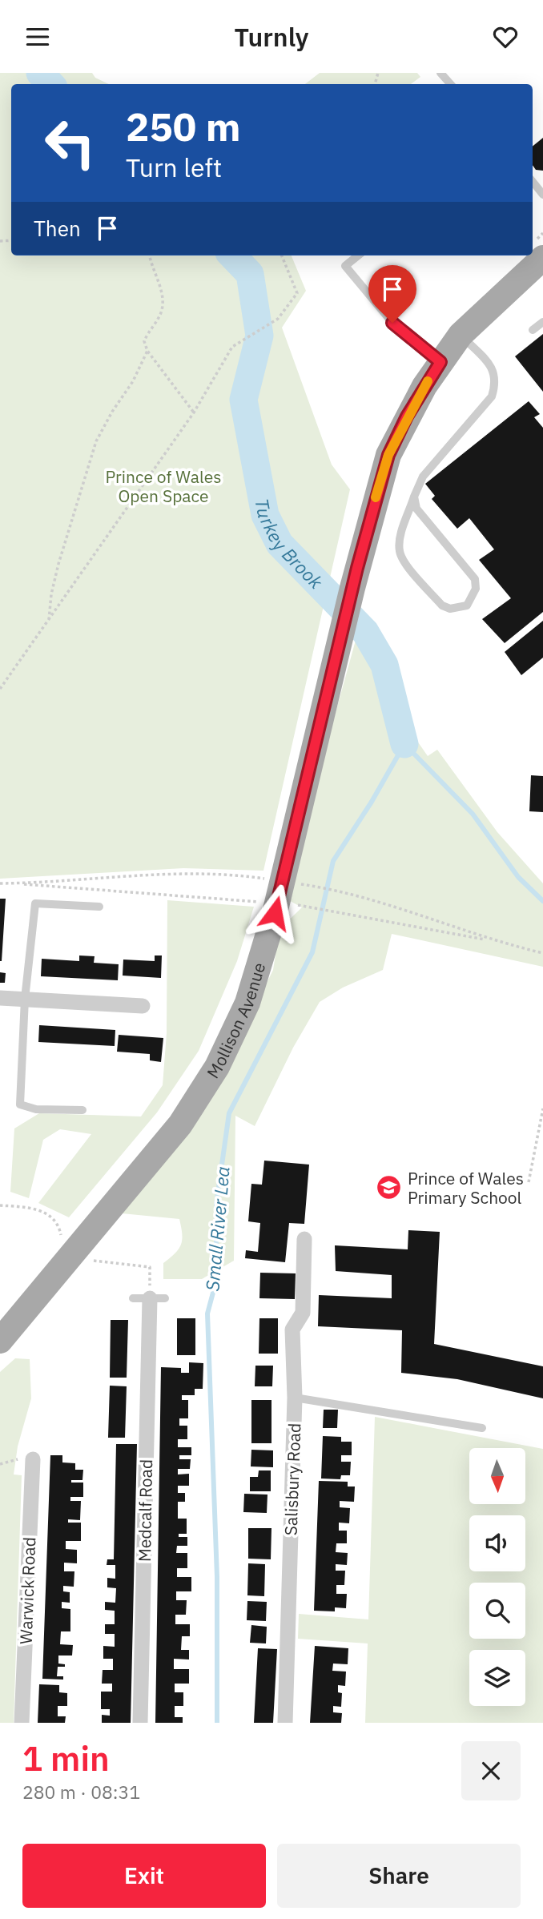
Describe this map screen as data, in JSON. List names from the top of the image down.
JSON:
{
  "streets": {
    "main road": ["Mollison Avenue"],
    "street": ["Salisbury Road", "Medcalf Road", "Warwick Road"]
  },
  "water": ["Turkey Brook", "Small River Lea"],
  "parks": ["Prince of Wales Open Space"],
  "places": {
    "school or university": ["Prince of Wales Primary School"]
  },
  "north": "bottom",
  "page": {
    "header": "Turnly",
    "turn": ["250 m", "Turn left"],
    "then": "Then",
    "heading": ["1 min", "280 m · 08:31"],
    "buttons": ["Exit", "Share"]
  }
}
